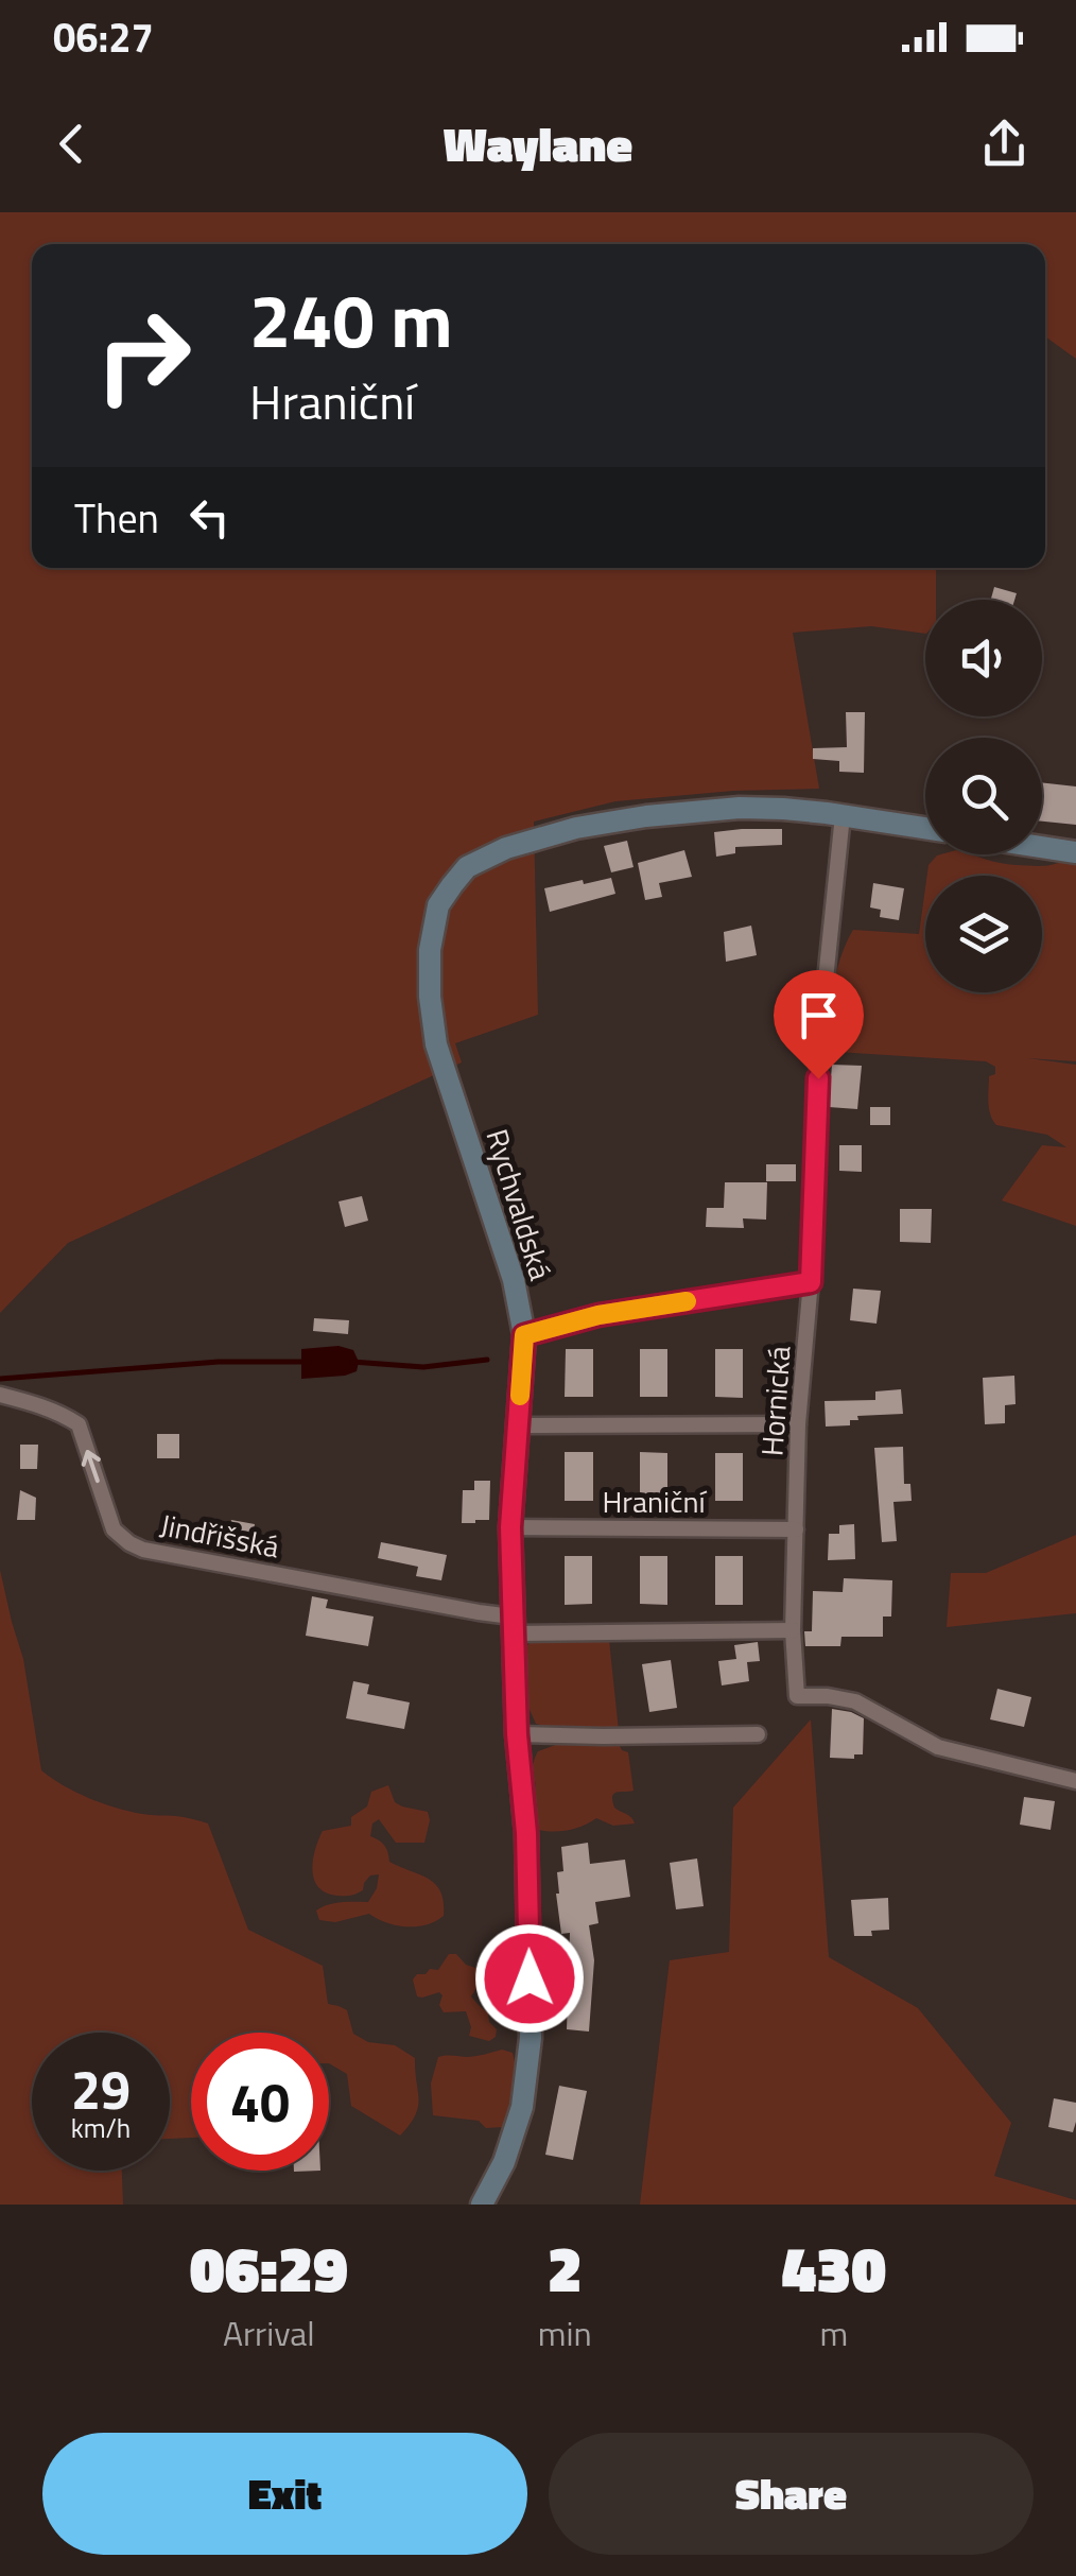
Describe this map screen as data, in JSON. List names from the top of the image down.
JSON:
{
  "streets": {
    "street": [
      "Rychvaldská",
      "Hornická",
      "Hraniční",
      "Jindřišská"
    ]
  },
  "crossings": [
    ["Rychvaldská", "Hornická"],
    ["Rychvaldská", "Hraniční"],
    ["Rychvaldská", "Jindřišská"],
    ["Hornická", "Hraniční"],
    ["Hornická", "Jindřišská"]
  ],
  "one_way": ["Jindřišská"],
  "page": {
    "status": "06:27",
    "header": "Waylane",
    "turn": ["240 m", "Hraniční"],
    "then": "Then",
    "speed": "29 km/h",
    "limit": "40",
    "eta": [
      "06:29",
      "Arrival",
      "2",
      "min",
      "430",
      "m"
    ],
    "buttons": ["Exit", "Share"]
  }
}
